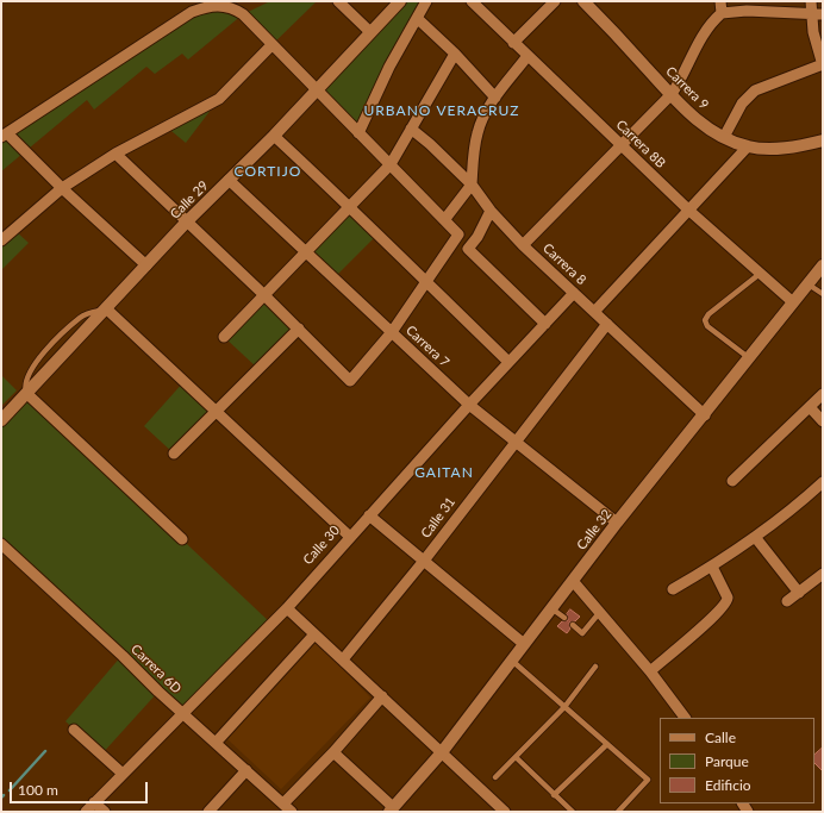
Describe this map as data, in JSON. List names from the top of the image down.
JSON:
{
  "streets": {
    "street": [
      "Carrera 9",
      "Carrera 8B",
      "Calle 29",
      "Carrera 8",
      "Carrera 7",
      "Calle 31",
      "Calle 32",
      "Calle 30",
      "Carrera 6D"
    ]
  },
  "crossings": [
    ["Carrera 8B", "Calle 32"],
    ["Calle 29", "Carrera 7"],
    ["Carrera 8", "Calle 31"],
    ["Carrera 8", "Calle 32"],
    ["Carrera 8", "Calle 30"],
    ["Carrera 7", "Calle 31"],
    ["Carrera 7", "Calle 32"],
    ["Carrera 7", "Calle 30"],
    ["Calle 30", "Carrera 6D"]
  ],
  "districts": ["URBANO VERACRUZ", "CORTIJO", "GAITAN"],
  "legend": ["Calle", "Parque", "Edificio"],
  "scale_bar": "100 m"
}
